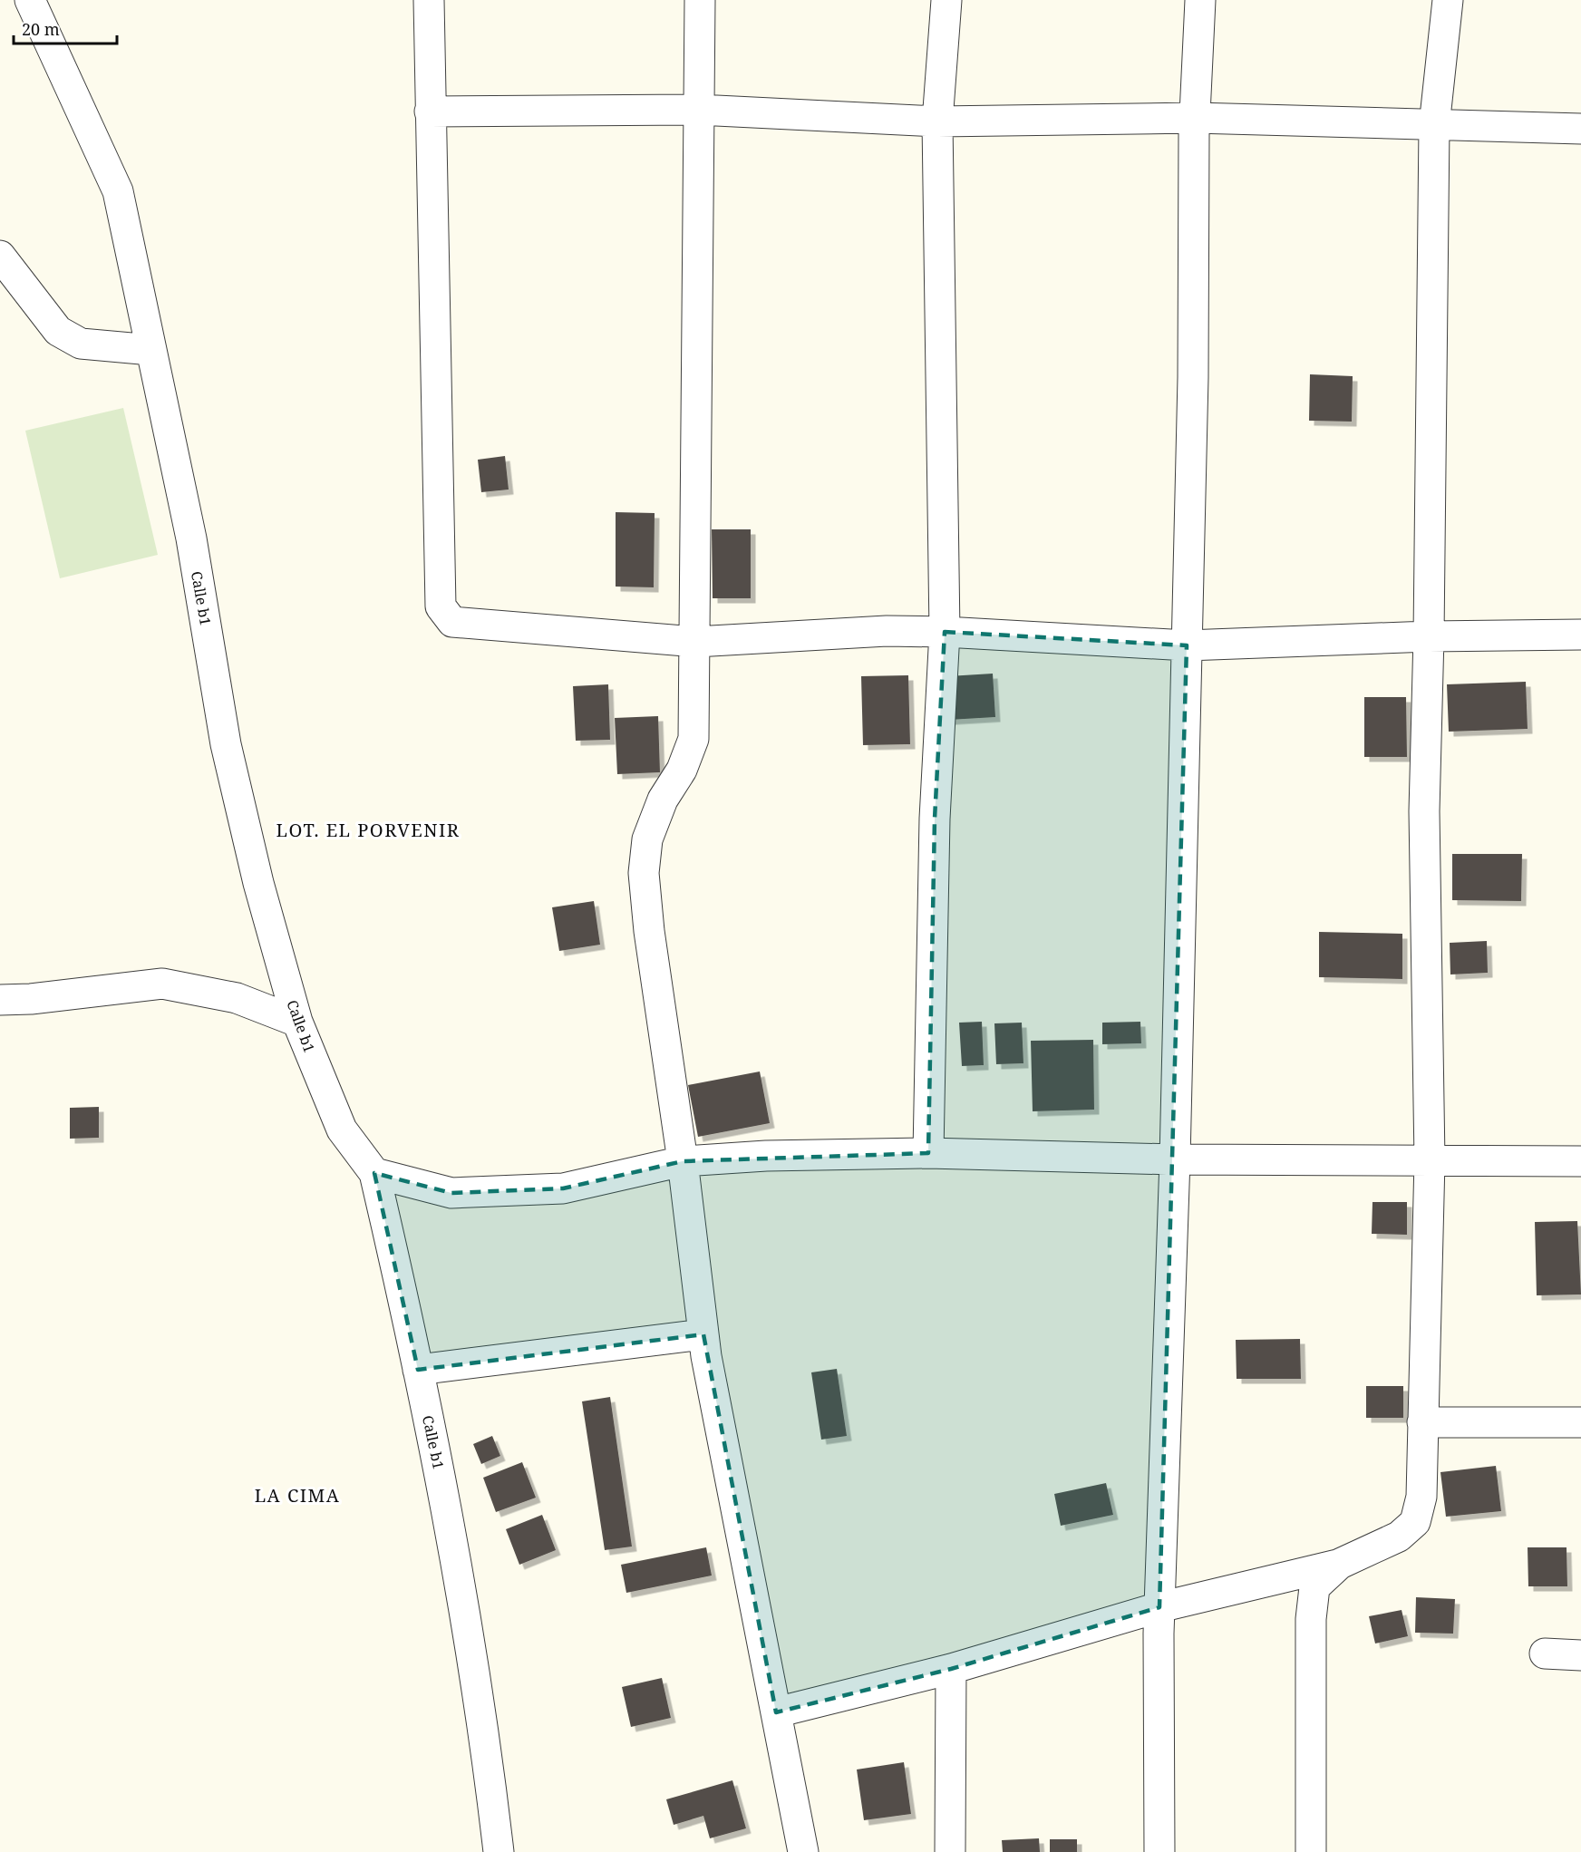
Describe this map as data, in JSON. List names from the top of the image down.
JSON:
{
  "streets": {
    "street": ["Calle b1"]
  },
  "districts": ["LOT. EL PORVENIR", "LA CIMA"],
  "scale_bar": "20 m"
}
